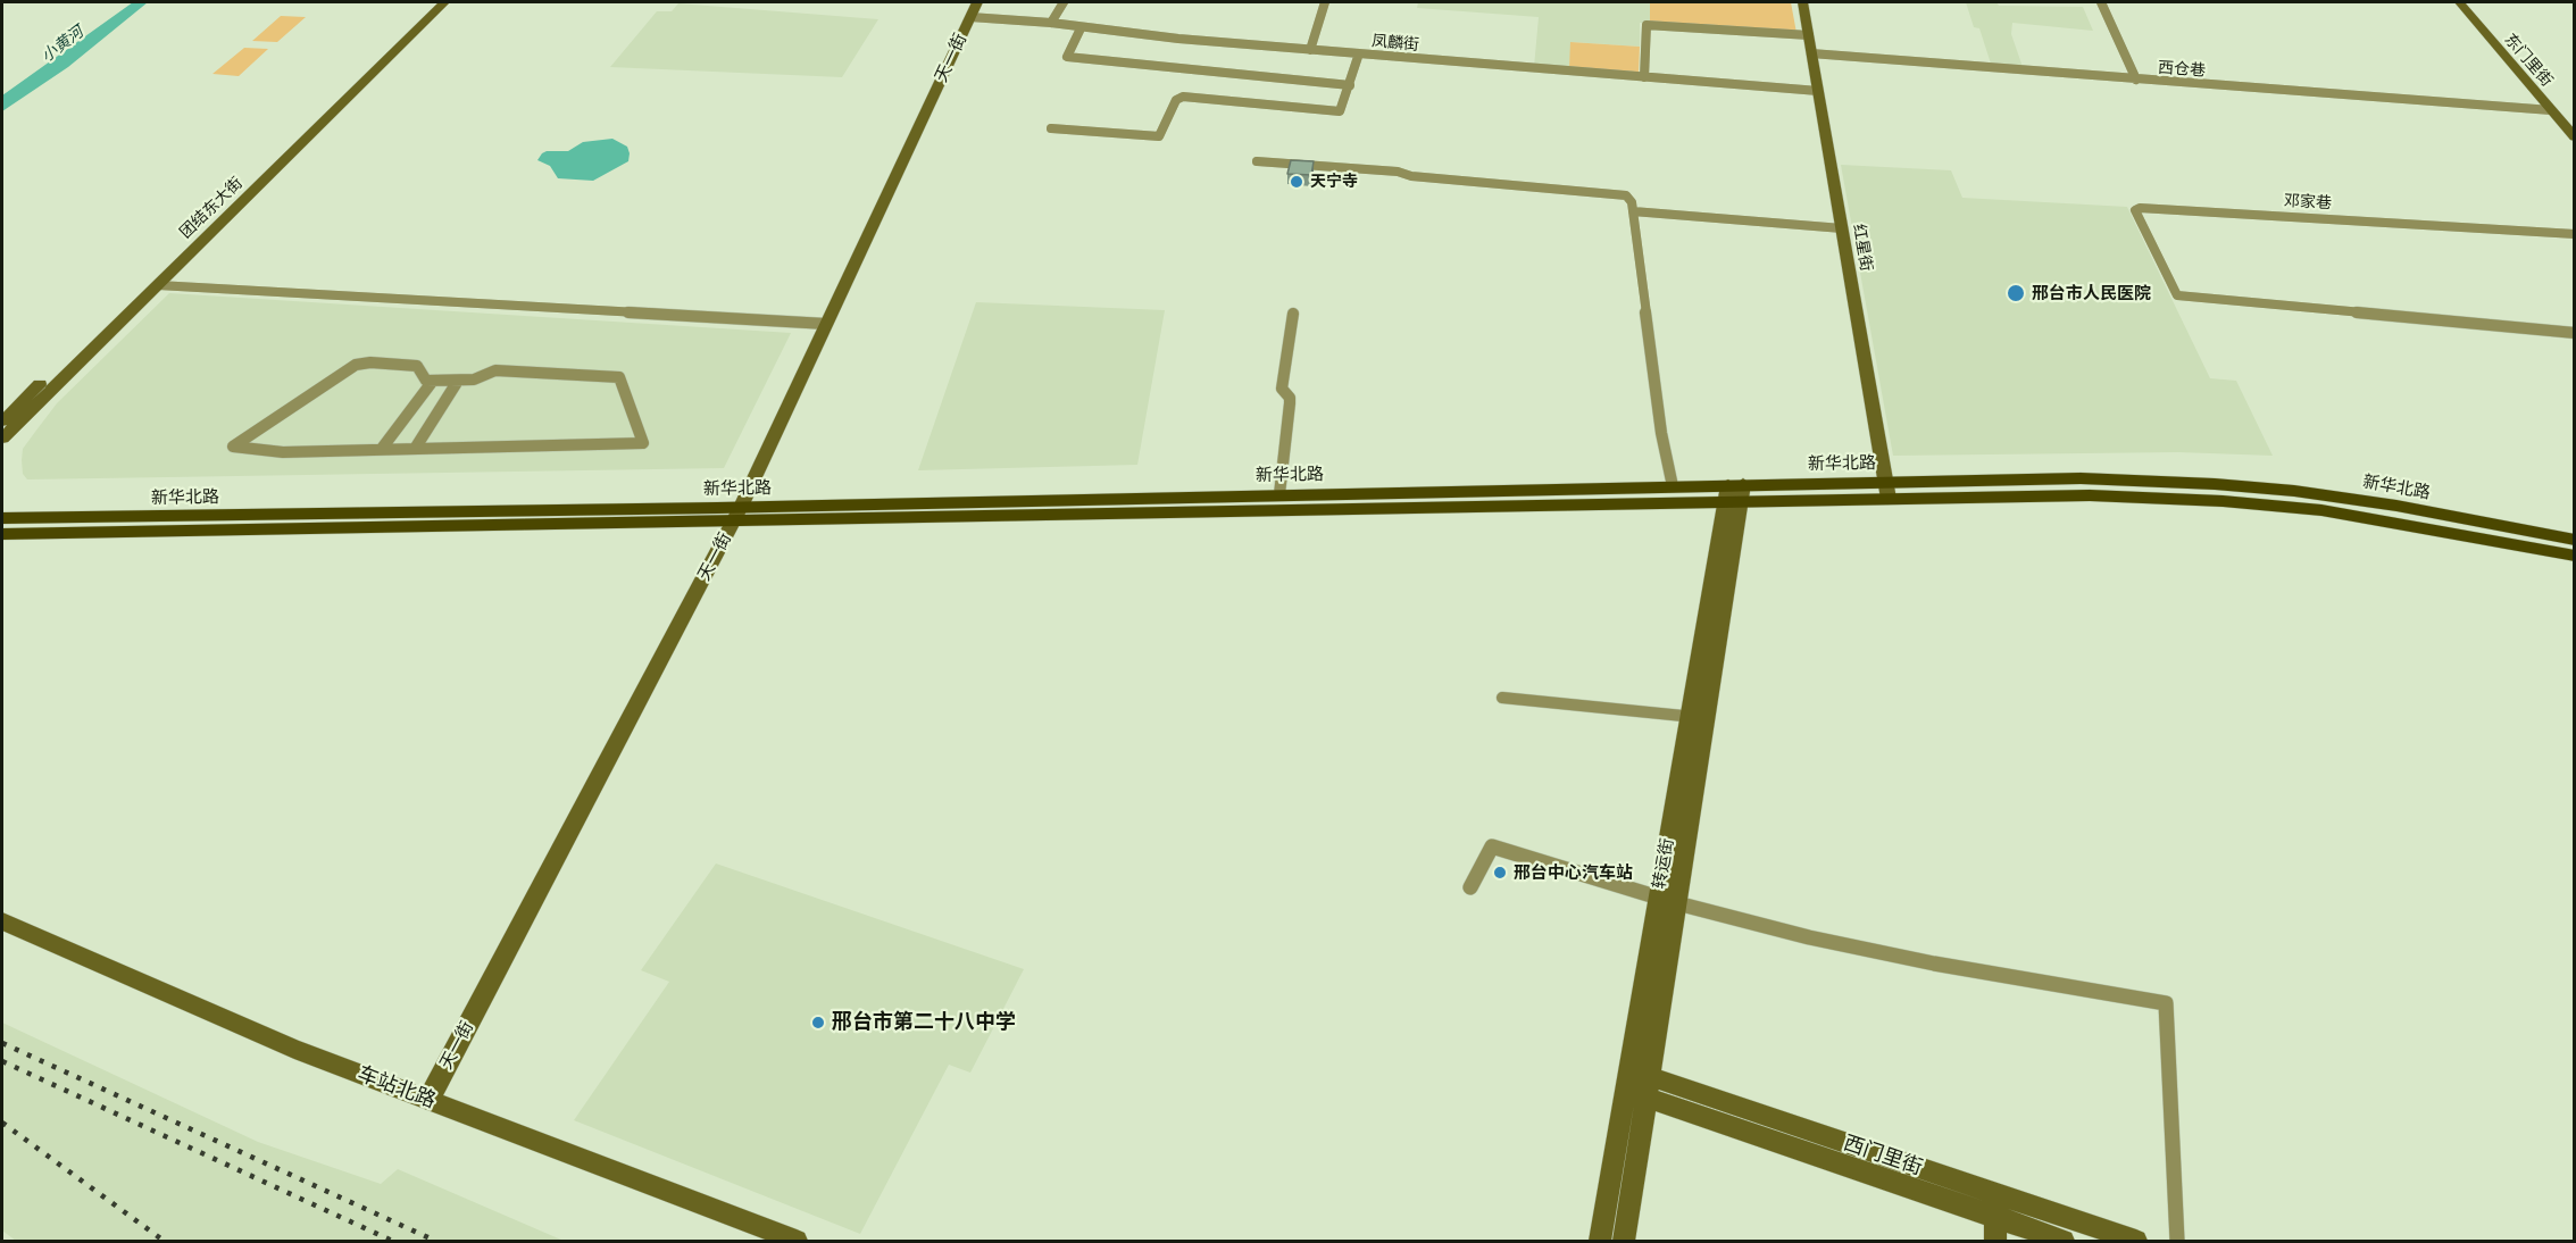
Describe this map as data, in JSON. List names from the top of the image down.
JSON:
{
  "streets": {
    "main road": ["新华北路"],
    "street": [
      "凤麟街",
      "天一街",
      "东门里街",
      "西仓巷",
      "邓家巷",
      "团结东大街",
      "红星街",
      "转运街",
      "车站北路",
      "西门里街"
    ]
  },
  "crossings": [
    ["凤麟街", "天一街"],
    ["凤麟街", "红星街"],
    ["天一街", "新华北路"],
    ["天一街", "车站北路"],
    ["东门里街", "西仓巷"],
    ["西仓巷", "红星街"],
    ["红星街", "新华北路"],
    ["新华北路", "转运街"],
    ["转运街", "西门里街"]
  ],
  "water": ["小黄河"],
  "places": [
    "天宁寺",
    "邢台市人民医院",
    "邢台中心汽车站",
    "邢台市第二十八中学"
  ]
}
